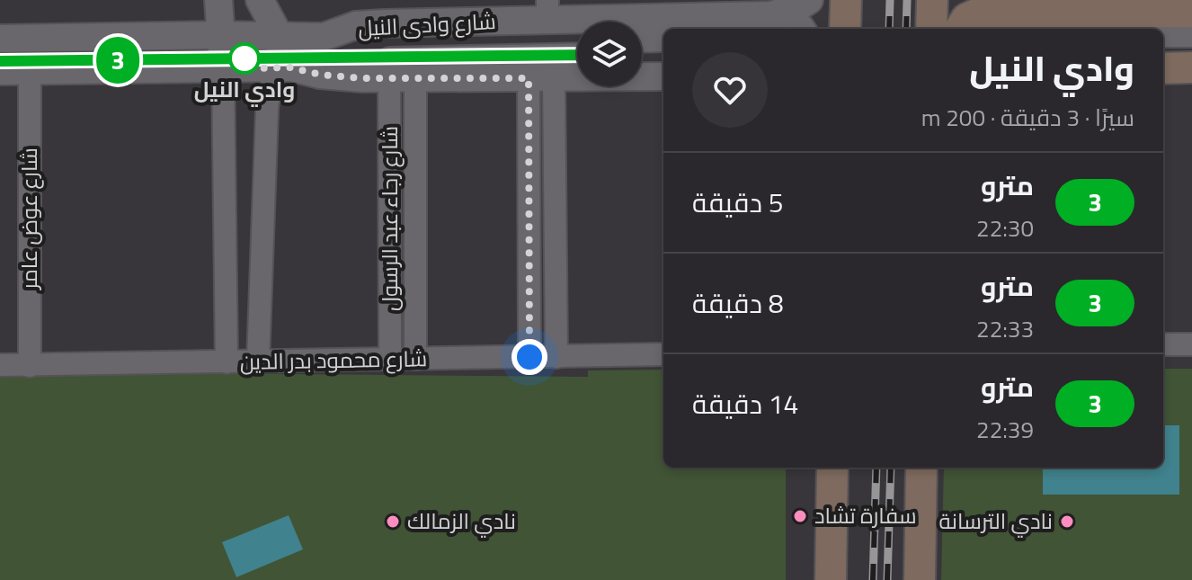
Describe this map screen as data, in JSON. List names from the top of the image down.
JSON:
{
  "streets": {
    "street": [
      "شارع وادى النيل",
      "شارع عوض عامر",
      "شارع رجاء عبد الرسول",
      "شارع محمود بدر الدين"
    ]
  },
  "crossings": [
    ["شارع عوض عامر", "شارع محمود بدر الدين"],
    ["شارع رجاء عبد الرسول", "شارع محمود بدر الدين"]
  ],
  "places": [
    "وادي النيل",
    "سفارة تشاد",
    "نادي الزمالك",
    "نادي الترسانة"
  ],
  "lines": ["metro line 3"],
  "page": {
    "on_map": "3",
    "heading": ["وادي النيل", "سيرًا · 3 دقيقة · 200 m"],
    "list": [
      {
        "mark": "3",
        "name": "مترو",
        "note": "22:30",
        "value": "5 دقيقة"
      },
      {
        "mark": "3",
        "name": "مترو",
        "note": "22:33",
        "value": "8 دقيقة"
      },
      {
        "mark": "3",
        "name": "مترو",
        "note": "22:39",
        "value": "14 دقيقة"
      }
    ]
  }
}
